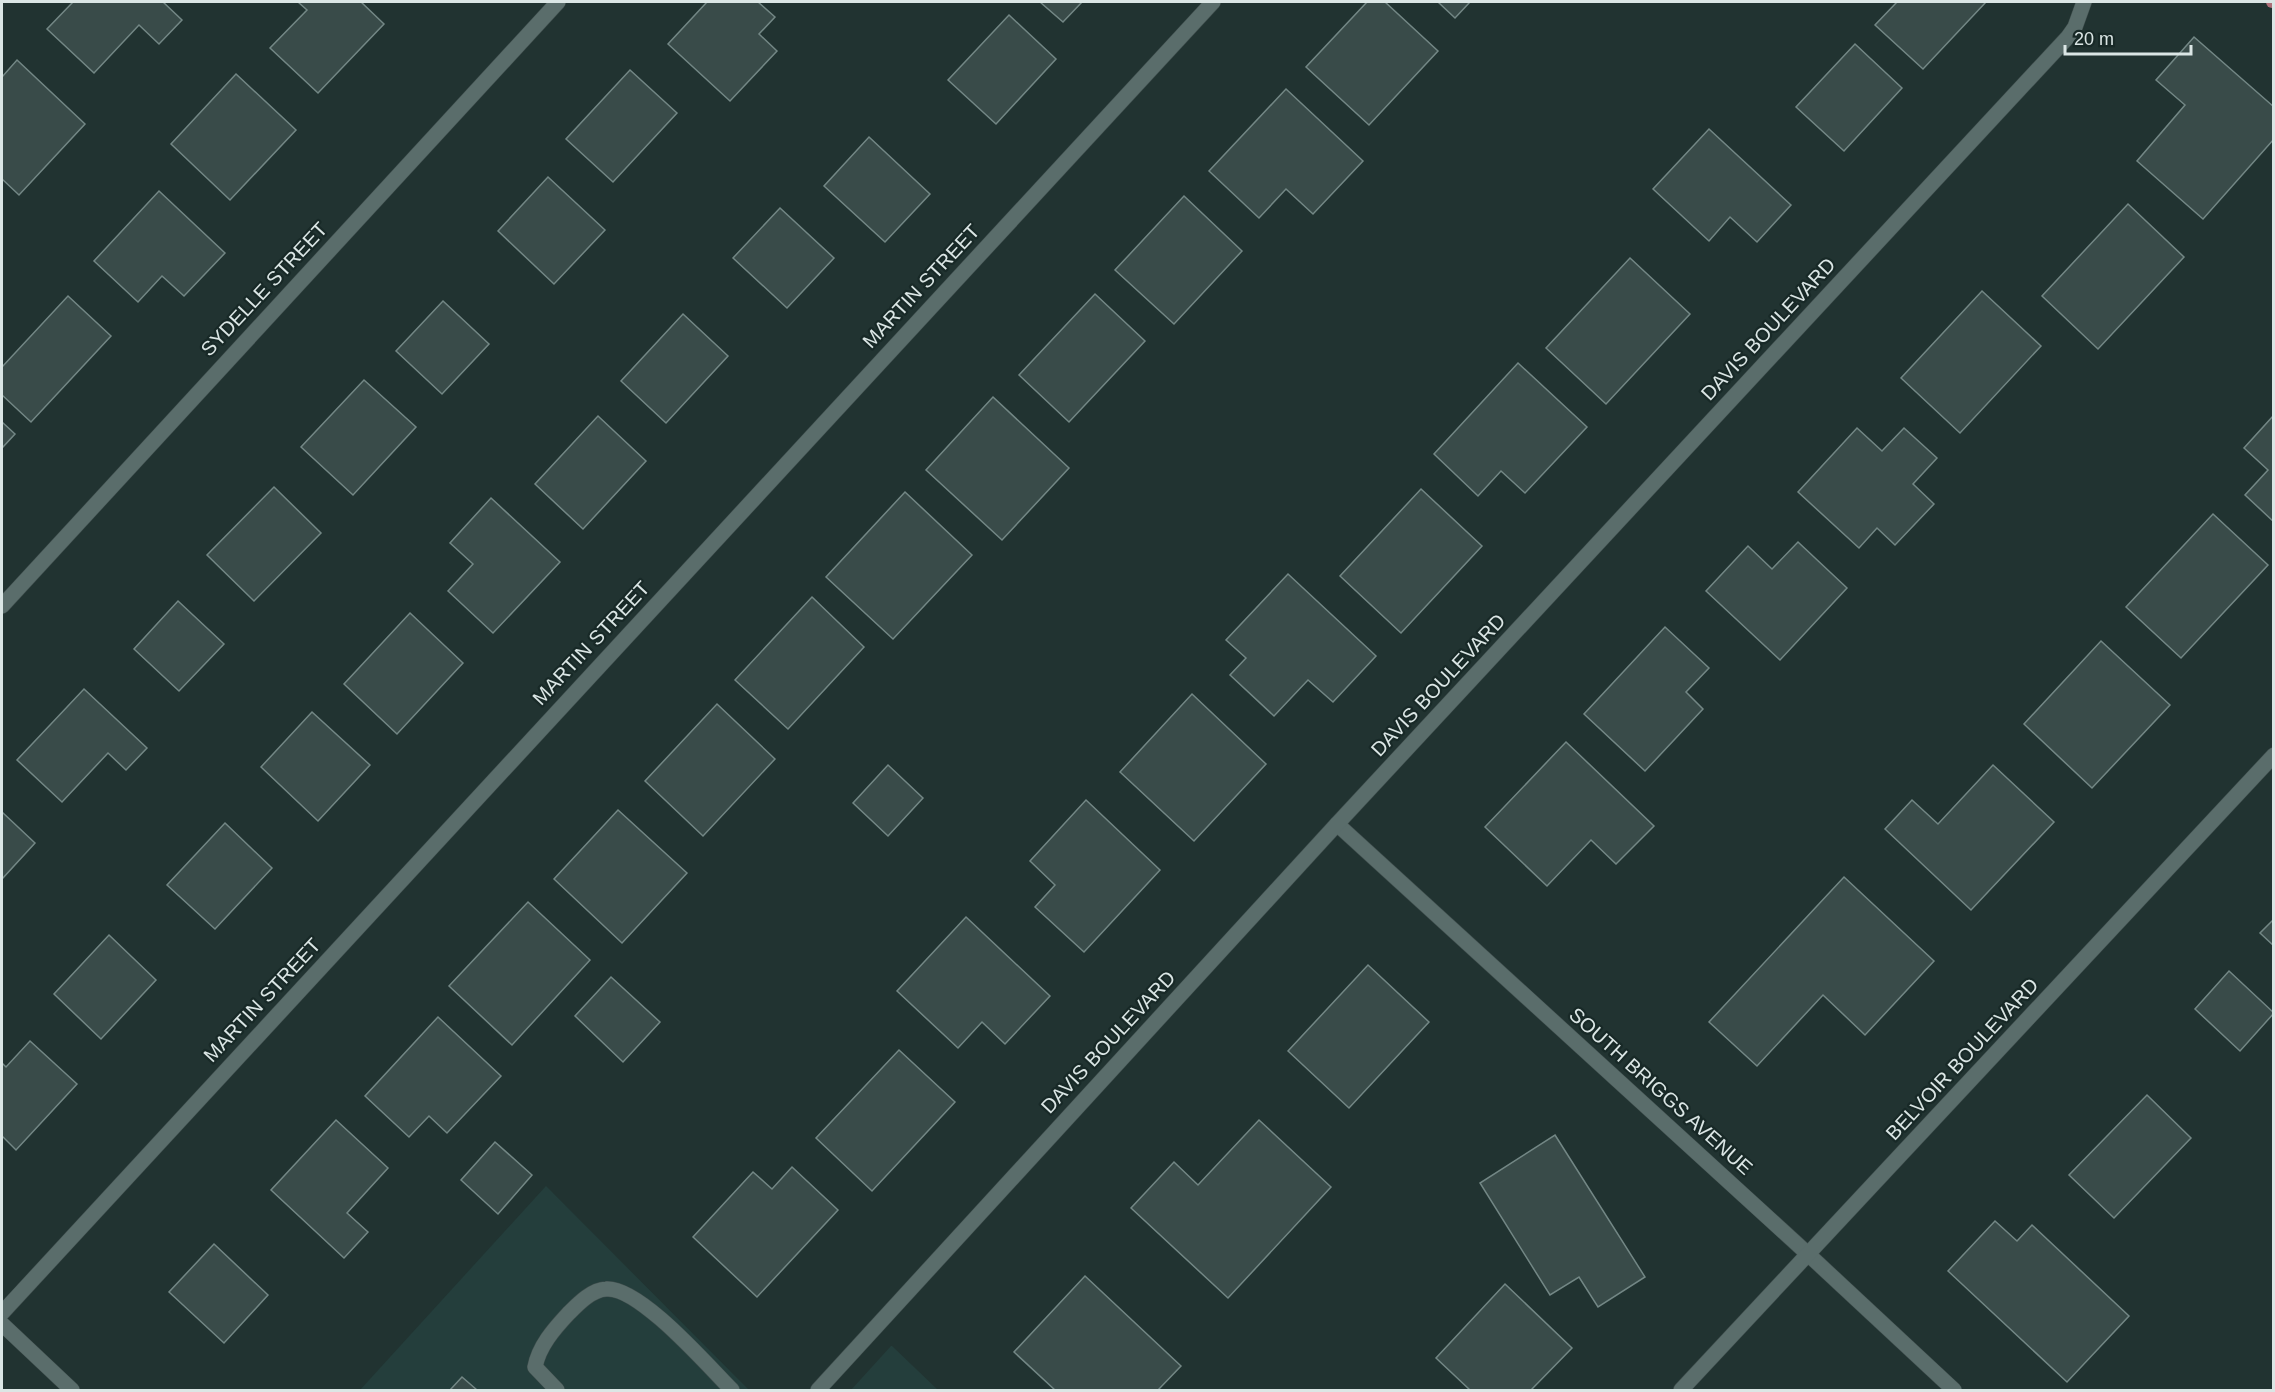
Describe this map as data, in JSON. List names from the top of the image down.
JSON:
{
  "streets": {
    "street": [
      "MARTIN STREET",
      "SYDELLE STREET",
      "DAVIS BOULEVARD",
      "BELVOIR BOULEVARD",
      "SOUTH BRIGGS AVENUE"
    ]
  },
  "crossings": [
    ["DAVIS BOULEVARD", "SOUTH BRIGGS AVENUE"],
    ["BELVOIR BOULEVARD", "SOUTH BRIGGS AVENUE"]
  ],
  "scale_bar": "20 m"
}
